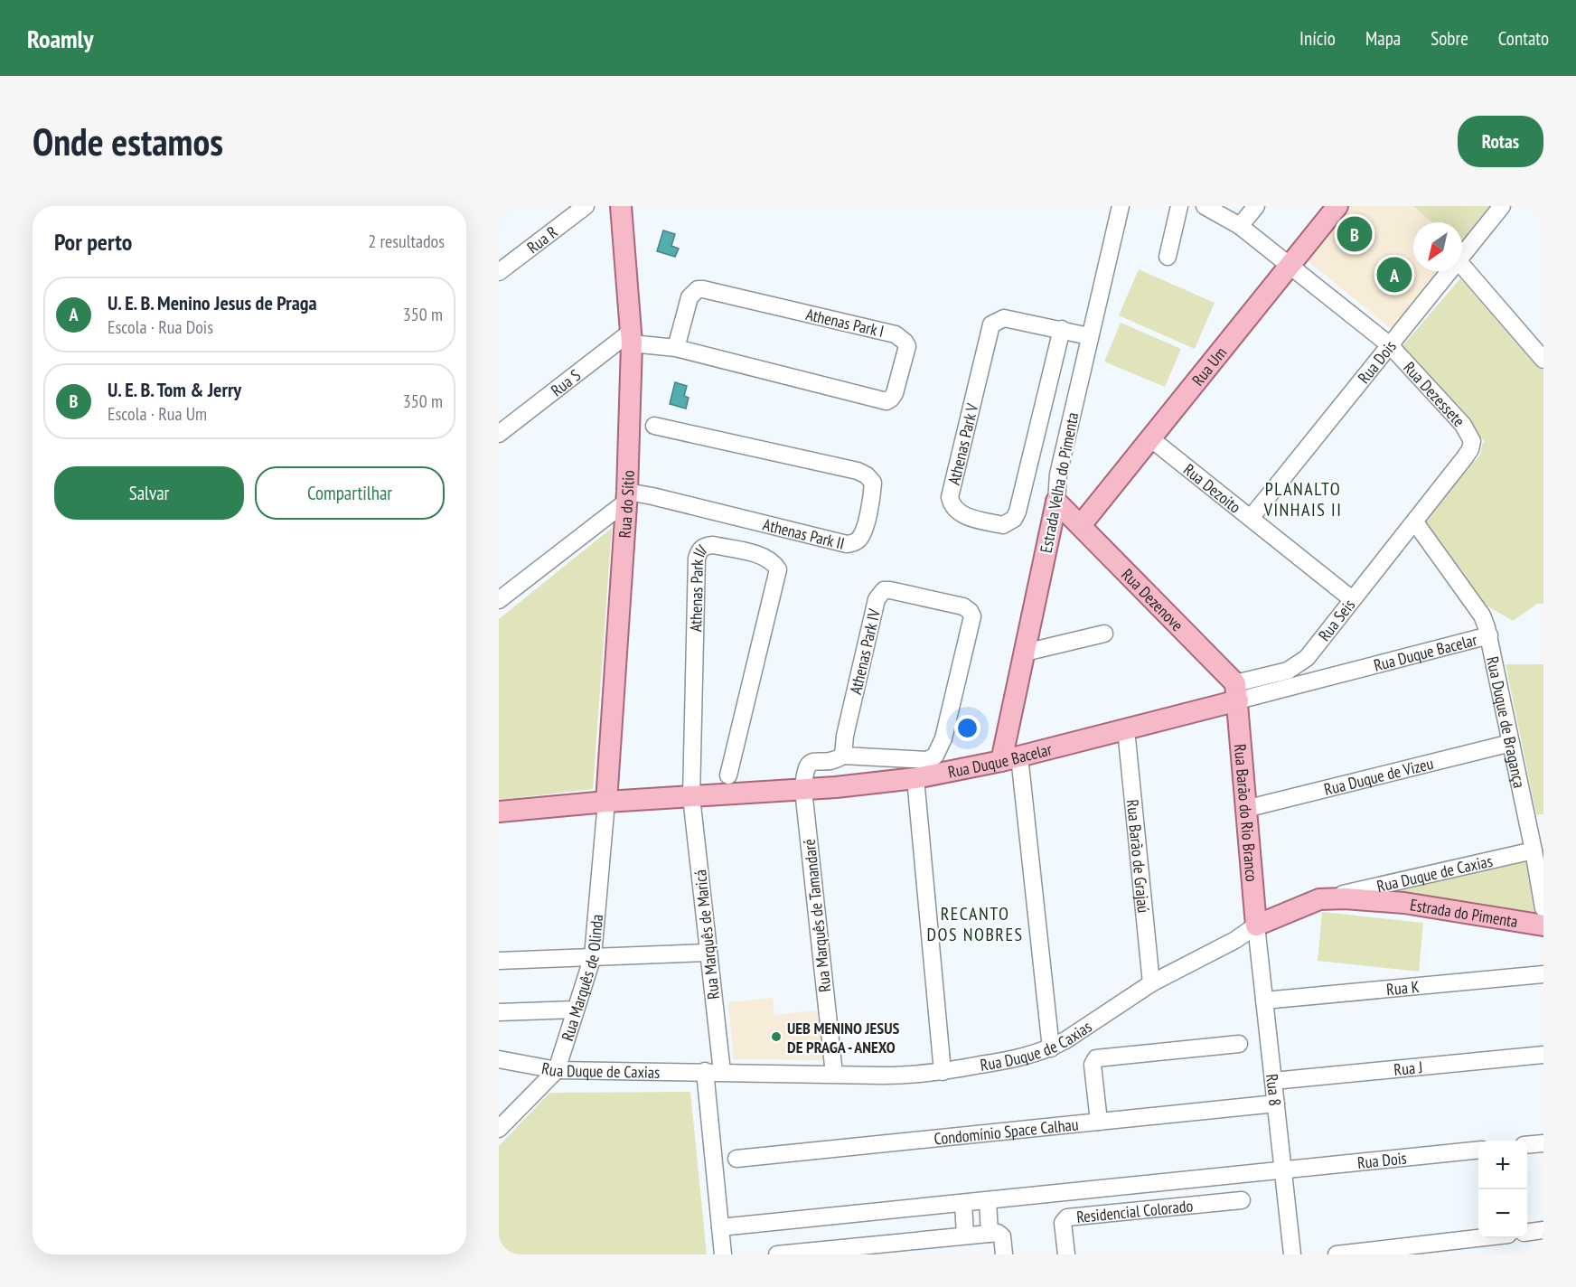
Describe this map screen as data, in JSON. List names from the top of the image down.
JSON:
{
  "streets": {
    "main road": [
      "Rua Um",
      "Estrada Velha do Pimenta",
      "Rua do Sítio",
      "Rua Dezenove",
      "Rua Duque Bacelar",
      "Rua Barão do Rio Branco",
      "Rua Duque de Caxias",
      "Estrada do Pimenta"
    ],
    "street": [
      "Rua R",
      "Athenas Park I",
      "Rua Dois",
      "Rua S",
      "Rua Dezessete",
      "Athenas Park V",
      "Rua Dezoito",
      "Athenas Park II",
      "Athenas Park III",
      "Rua Seis",
      "Athenas Park IV",
      "Rua Duque de Bragança",
      "Rua Duque de Vizeu",
      "Rua Barão de Grajaú",
      "Rua Marquês de Tamandaré",
      "Rua Marquês de Maricá",
      "Rua Marquês de Olinda",
      "Rua K",
      "Rua J",
      "Rua 8",
      "Condomínio Space Calhau",
      "Residencial Colorado"
    ]
  },
  "crossings": [
    ["Athenas Park I", "Rua S"],
    ["Athenas Park I", "Rua do Sítio"],
    ["Rua Dois", "Rua Dezessete"],
    ["Rua Dois", "Rua Dezoito"],
    ["Rua Dois", "Rua 8"],
    ["Rua Um", "Rua Dezessete"],
    ["Rua Um", "Rua Dezoito"],
    ["Rua Um", "Rua Dezenove"],
    ["Rua S", "Rua do Sítio"],
    ["Rua Dezessete", "Rua Seis"],
    ["Rua Dezessete", "Rua Duque de Bragança"],
    ["Athenas Park V", "Estrada Velha do Pimenta"],
    ["Estrada Velha do Pimenta", "Rua Dezenove"],
    ["Estrada Velha do Pimenta", "Rua Duque Bacelar"],
    ["Rua Dezoito", "Rua Seis"],
    ["Rua do Sítio", "Athenas Park II"],
    ["Rua do Sítio", "Rua Duque Bacelar"],
    ["Rua do Sítio", "Rua Marquês de Olinda"],
    ["Athenas Park III", "Rua Duque Bacelar"],
    ["Athenas Park III", "Rua Marquês de Maricá"],
    ["Rua Dezenove", "Rua Seis"],
    ["Rua Dezenove", "Rua Duque Bacelar"],
    ["Rua Dezenove", "Rua Barão do Rio Branco"],
    ["Rua Seis", "Rua Duque Bacelar"],
    ["Rua Seis", "Rua Duque de Bragança"],
    ["Rua Seis", "Rua Barão do Rio Branco"],
    ["Athenas Park IV", "Rua Duque Bacelar"],
    ["Athenas Park IV", "Rua Marquês de Tamandaré"],
    ["Rua Duque Bacelar", "Rua Duque de Bragança"],
    ["Rua Duque Bacelar", "Rua Barão do Rio Branco"],
    ["Rua Duque Bacelar", "Rua Barão de Grajaú"],
    ["Rua Duque Bacelar", "Rua Marquês de Tamandaré"],
    ["Rua Duque Bacelar", "Rua Marquês de Maricá"],
    ["Rua Duque Bacelar", "Rua Marquês de Olinda"],
    ["Rua Duque de Bragança", "Rua Duque de Vizeu"],
    ["Rua Duque de Bragança", "Rua Duque de Caxias"],
    ["Rua Duque de Vizeu", "Rua Barão do Rio Branco"],
    ["Rua Barão do Rio Branco", "Rua Duque de Caxias"],
    ["Rua Barão do Rio Branco", "Rua 8"],
    ["Rua Barão de Grajaú", "Rua Duque de Caxias"],
    ["Rua Duque de Caxias", "Estrada do Pimenta"],
    ["Rua Duque de Caxias", "Rua Marquês de Tamandaré"],
    ["Rua Duque de Caxias", "Rua Marquês de Maricá"],
    ["Rua Duque de Caxias", "Rua Marquês de Olinda"],
    ["Rua Duque de Caxias", "Rua 8"],
    ["Rua K", "Rua 8"],
    ["Rua J", "Rua 8"],
    ["Rua 8", "Condomínio Space Calhau"]
  ],
  "districts": ["PLANALTO VINHAIS II", "RECANTO DOS NOBRES"],
  "places": ["UEB MENINO JESUS DE PRAGA - ANEXO"],
  "north": "bottom left",
  "page": {
    "header": "Roamly",
    "nav": [
      "Início",
      "Mapa",
      "Sobre",
      "Contato"
    ],
    "buttons": [
      "Rotas",
      ["Salvar", "Compartilhar"]
    ],
    "title": "Onde estamos",
    "heading": ["Por perto", "2 resultados"],
    "pins": ["B", "A"],
    "list": [
      {
        "mark": "A",
        "name": "U. E. B. Menino Jesus de Praga",
        "note": "Escola · Rua Dois",
        "value": "350 m"
      },
      {
        "mark": "B",
        "name": "U. E. B. Tom & Jerry",
        "note": "Escola · Rua Um",
        "value": "350 m"
      }
    ],
    "map_buttons": ["+", "−"]
  }
}
